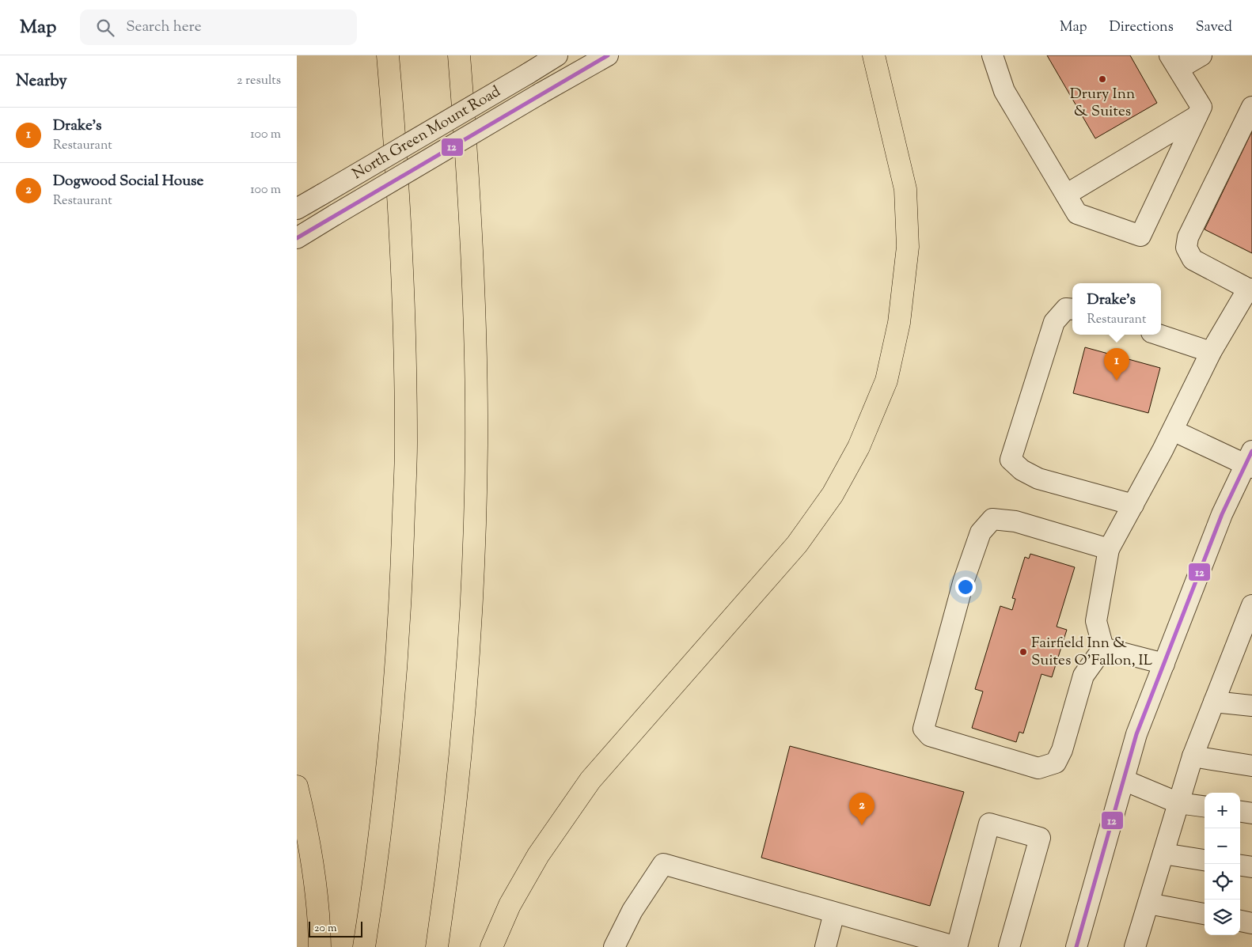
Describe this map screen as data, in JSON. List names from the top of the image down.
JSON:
{
  "streets": {
    "street": ["North Green Mount Road"]
  },
  "places": ["Drury Inn & Suites", "Fairfield Inn & Suites O’Fallon, IL"],
  "lines": ["transit line 12"],
  "scale_bar": "20 m",
  "page": {
    "header": "Map",
    "search": "Search here",
    "nav": ["Map", "Directions", "Saved"],
    "heading": ["Nearby", "2 results"],
    "list": [
      {
        "mark": "1",
        "name": "Drake’s",
        "note": "Restaurant",
        "value": "100 m"
      },
      {
        "mark": "2",
        "name": "Dogwood Social House",
        "note": "Restaurant",
        "value": "100 m"
      }
    ],
    "popup": ["Drake’s", "Restaurant"],
    "pins": ["1", "2"],
    "map_buttons": ["+", "−"],
    "scale": "20 m"
  }
}
